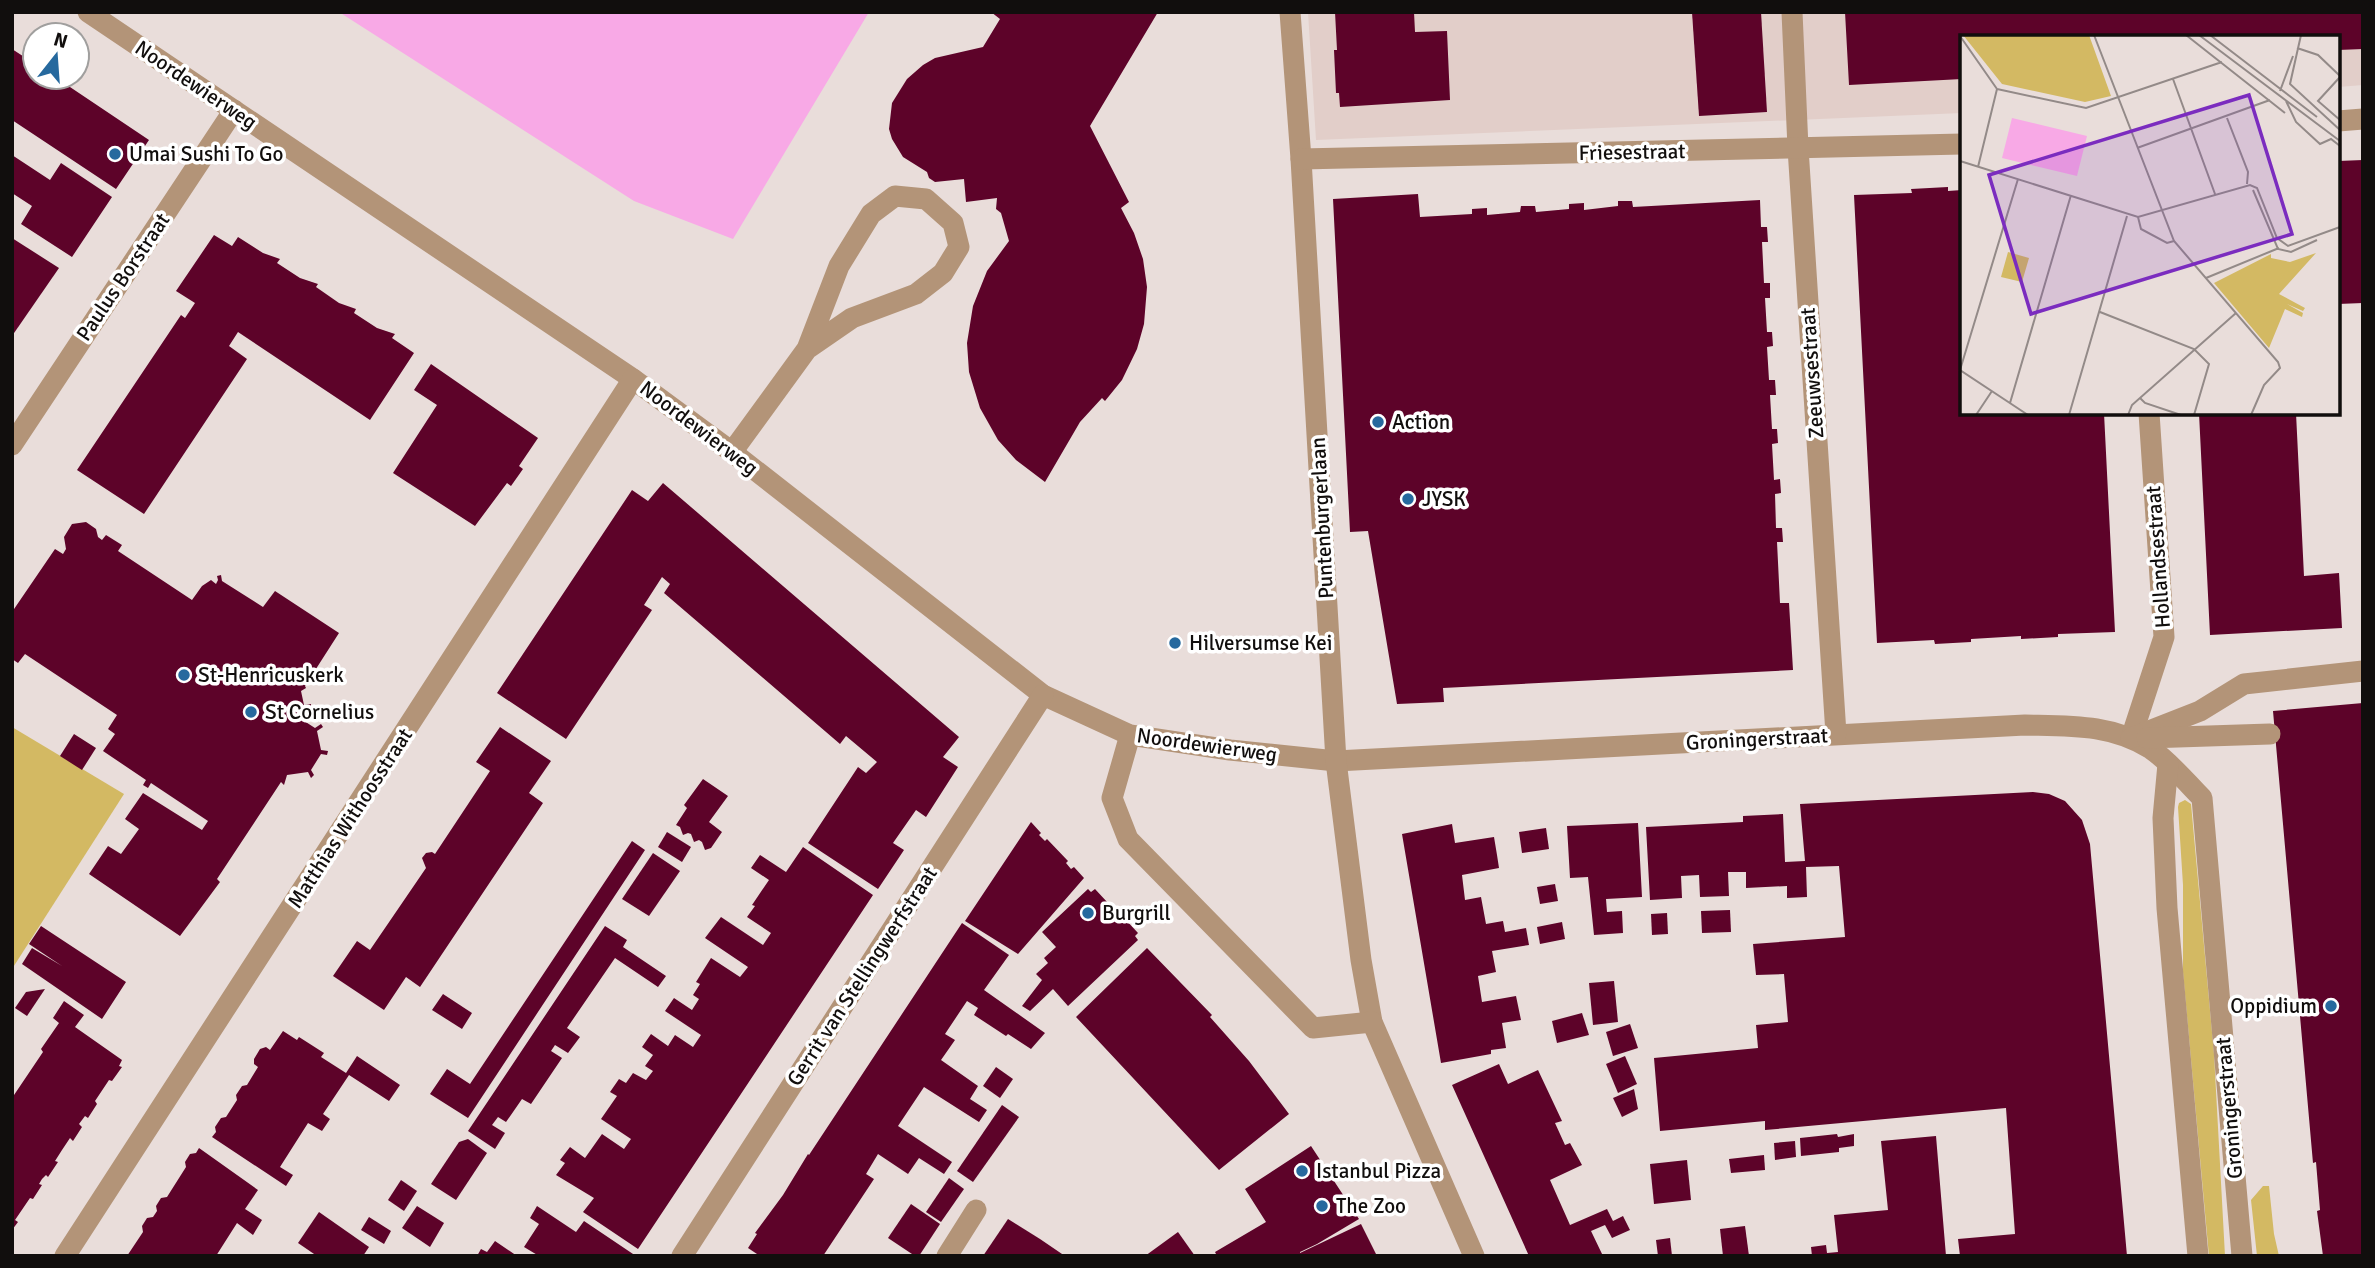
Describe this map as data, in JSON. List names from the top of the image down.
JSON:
{
  "streets": {
    "street": [
      "Noordewierweg",
      "Friesestraat",
      "Paulus Borstraat",
      "Zeeuwsestraat",
      "Puntenburgerlaan",
      "Hollandsestraat",
      "Groningerstraat",
      "Matthias Withoosstraat",
      "Gerrit van Stellingwerfstraat"
    ]
  },
  "crossings": [
    ["Noordewierweg", "Paulus Borstraat"],
    ["Noordewierweg", "Puntenburgerlaan"],
    ["Noordewierweg", "Groningerstraat"],
    ["Noordewierweg", "Matthias Withoosstraat"],
    ["Noordewierweg", "Gerrit van Stellingwerfstraat"],
    ["Friesestraat", "Zeeuwsestraat"],
    ["Friesestraat", "Puntenburgerlaan"],
    ["Zeeuwsestraat", "Groningerstraat"],
    ["Puntenburgerlaan", "Groningerstraat"],
    ["Hollandsestraat", "Groningerstraat"]
  ],
  "places": [
    "Umai Sushi To Go",
    "Action",
    "JYSK",
    "Hilversumse Kei",
    "St-Henricuskerk",
    "St Cornelius",
    "Burgrill",
    "Oppidium",
    "Istanbul Pizza",
    "The Zoo"
  ],
  "north": "top"
}
